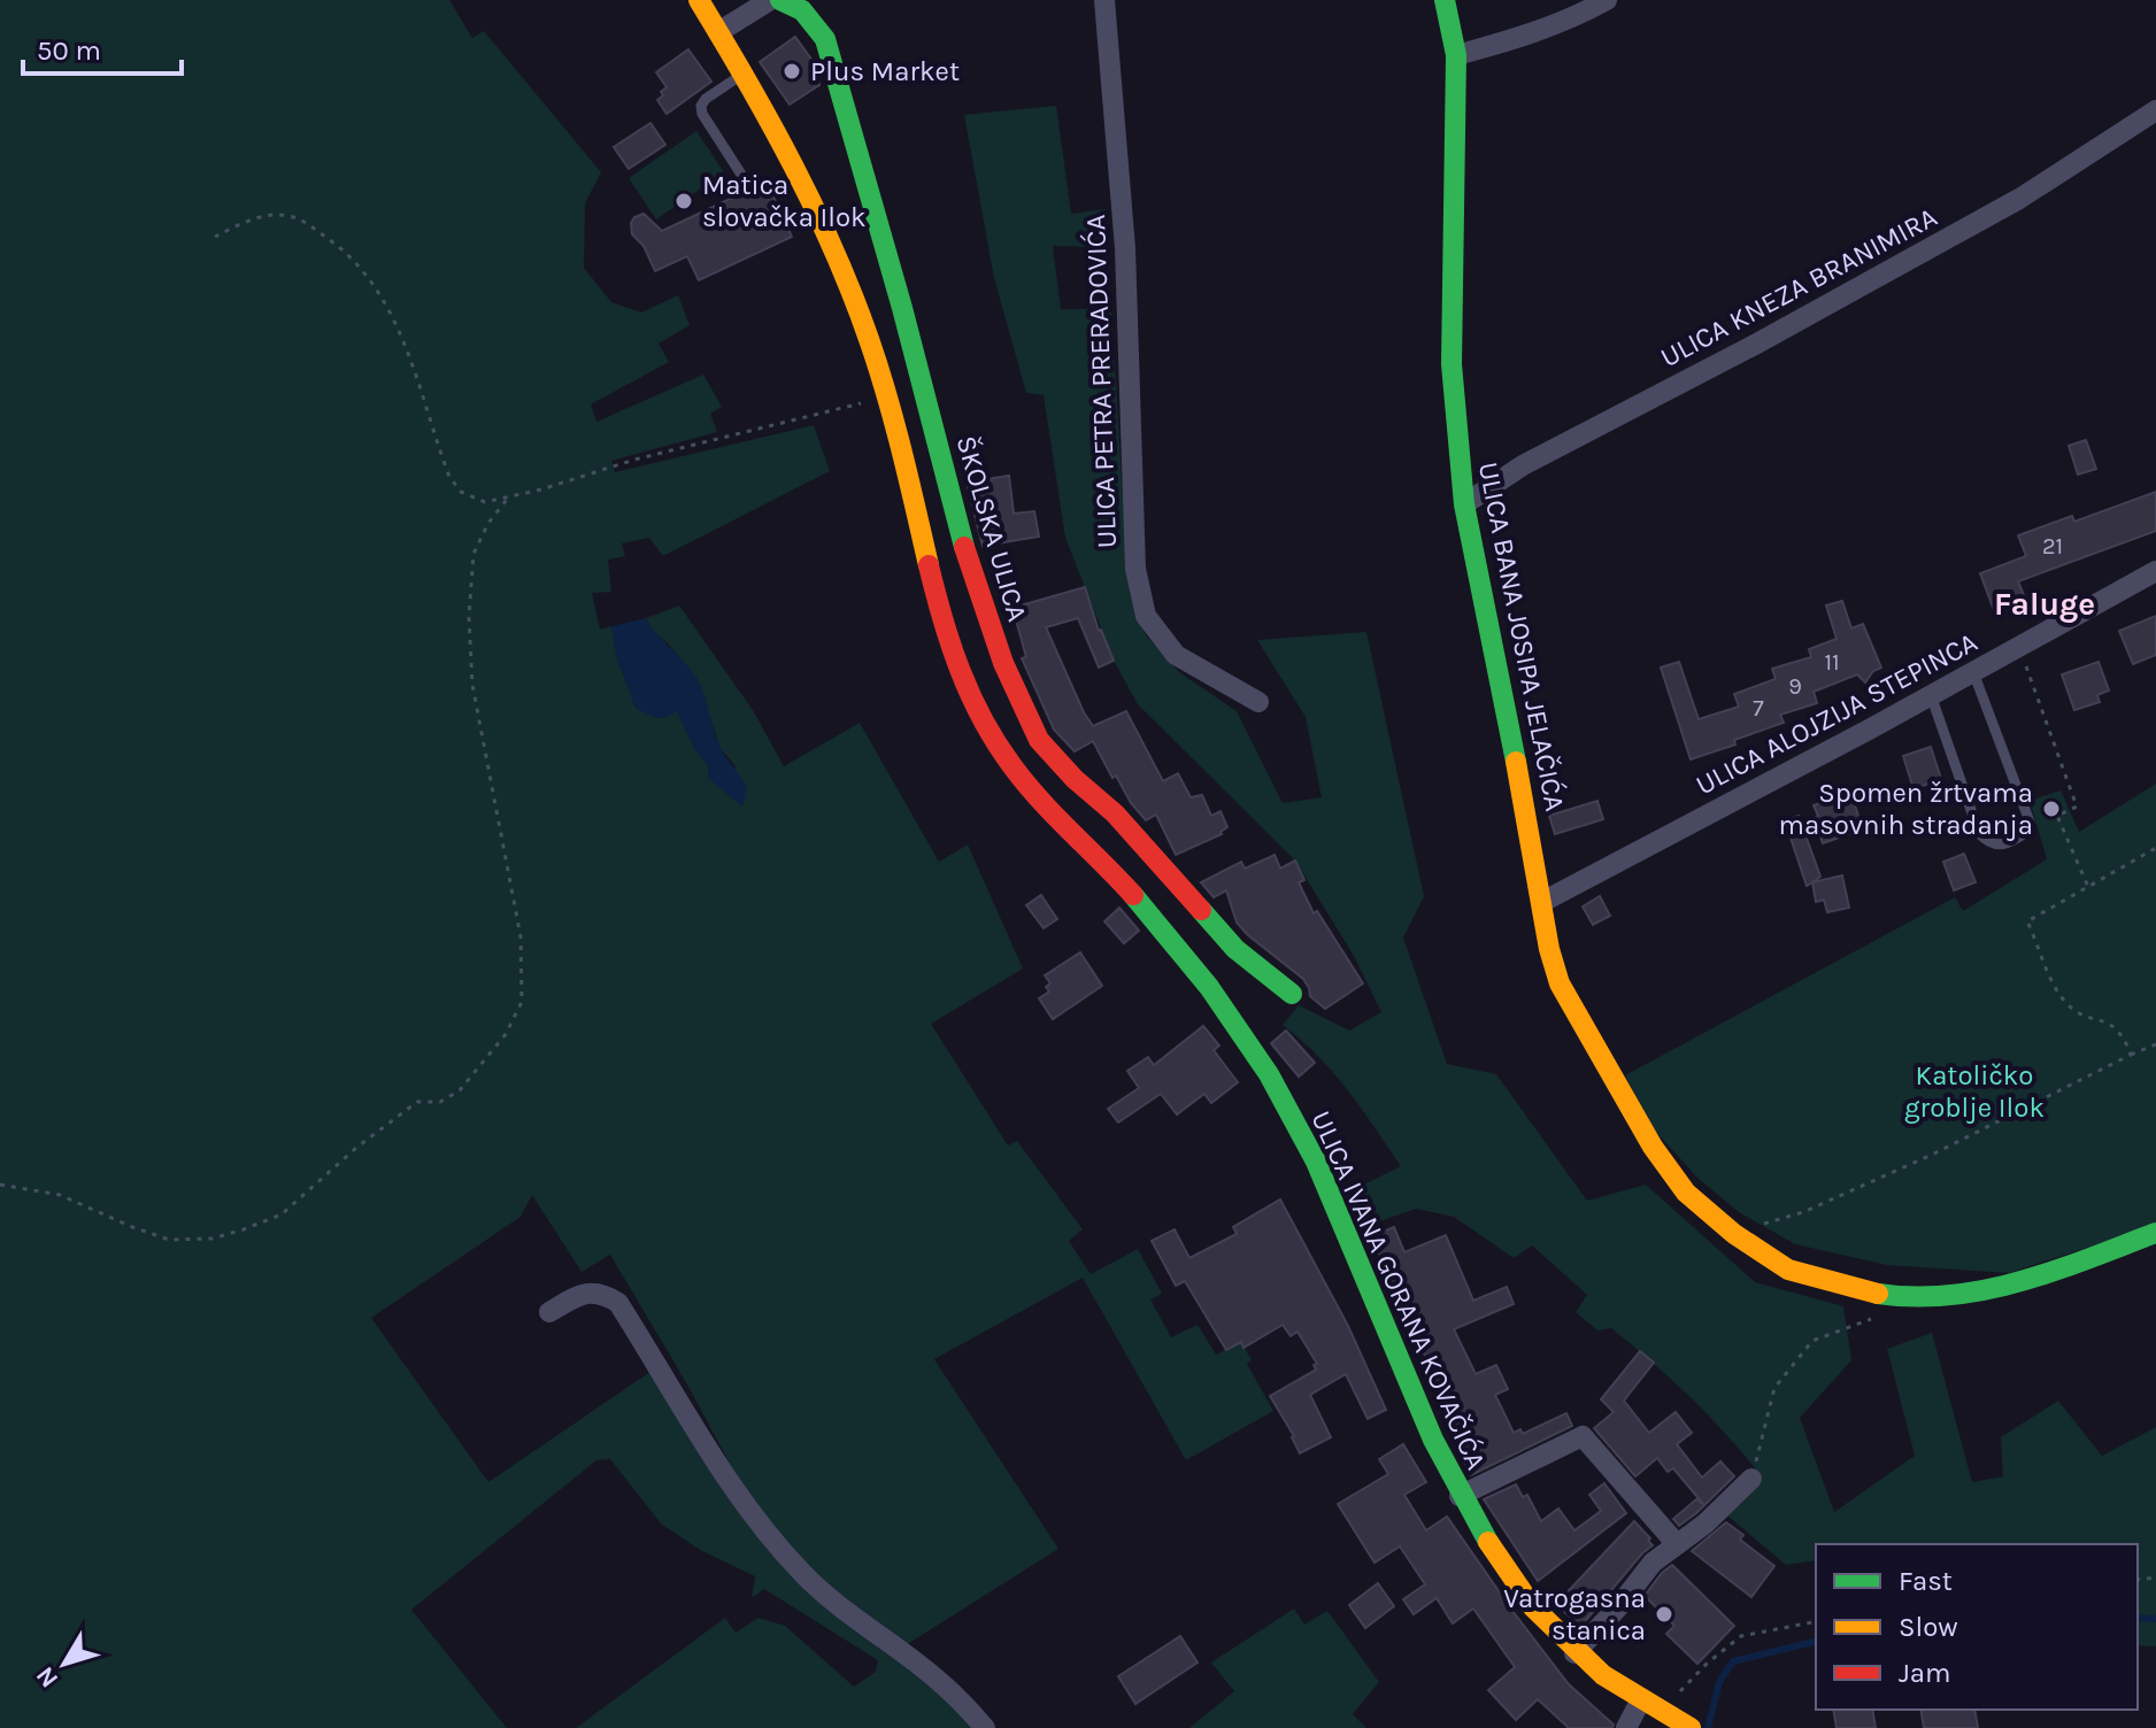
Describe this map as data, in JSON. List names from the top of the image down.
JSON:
{
  "streets": {
    "street": [
      "ULICA KNEZA BRANIMIRA",
      "ULICA PETRA PRERADOVIĆA",
      "ŠKOLSKA ULICA",
      "ULICA BANA JOSIPA JELAČIĆA",
      "ULICA ALOJZIJA STEPINCA",
      "ULICA IVANA GORANA KOVAČIĆA"
    ]
  },
  "crossings": [
    ["ULICA KNEZA BRANIMIRA", "ULICA BANA JOSIPA JELAČIĆA"],
    ["ULICA BANA JOSIPA JELAČIĆA", "ULICA ALOJZIJA STEPINCA"]
  ],
  "districts": ["Faluge"],
  "parks": ["Katoličko groblje Ilok"],
  "places": [
    "Plus Market",
    "Matica slovačka Ilok",
    "Spomen žrtvama masovnih stradanja",
    "Vatrogasna stanica"
  ],
  "house_numbers": [
    "21",
    "11",
    "9",
    "7"
  ],
  "legend": ["Fast", "Slow", "Jam"],
  "scale_bar": "50 m",
  "north": "bottom left"
}
